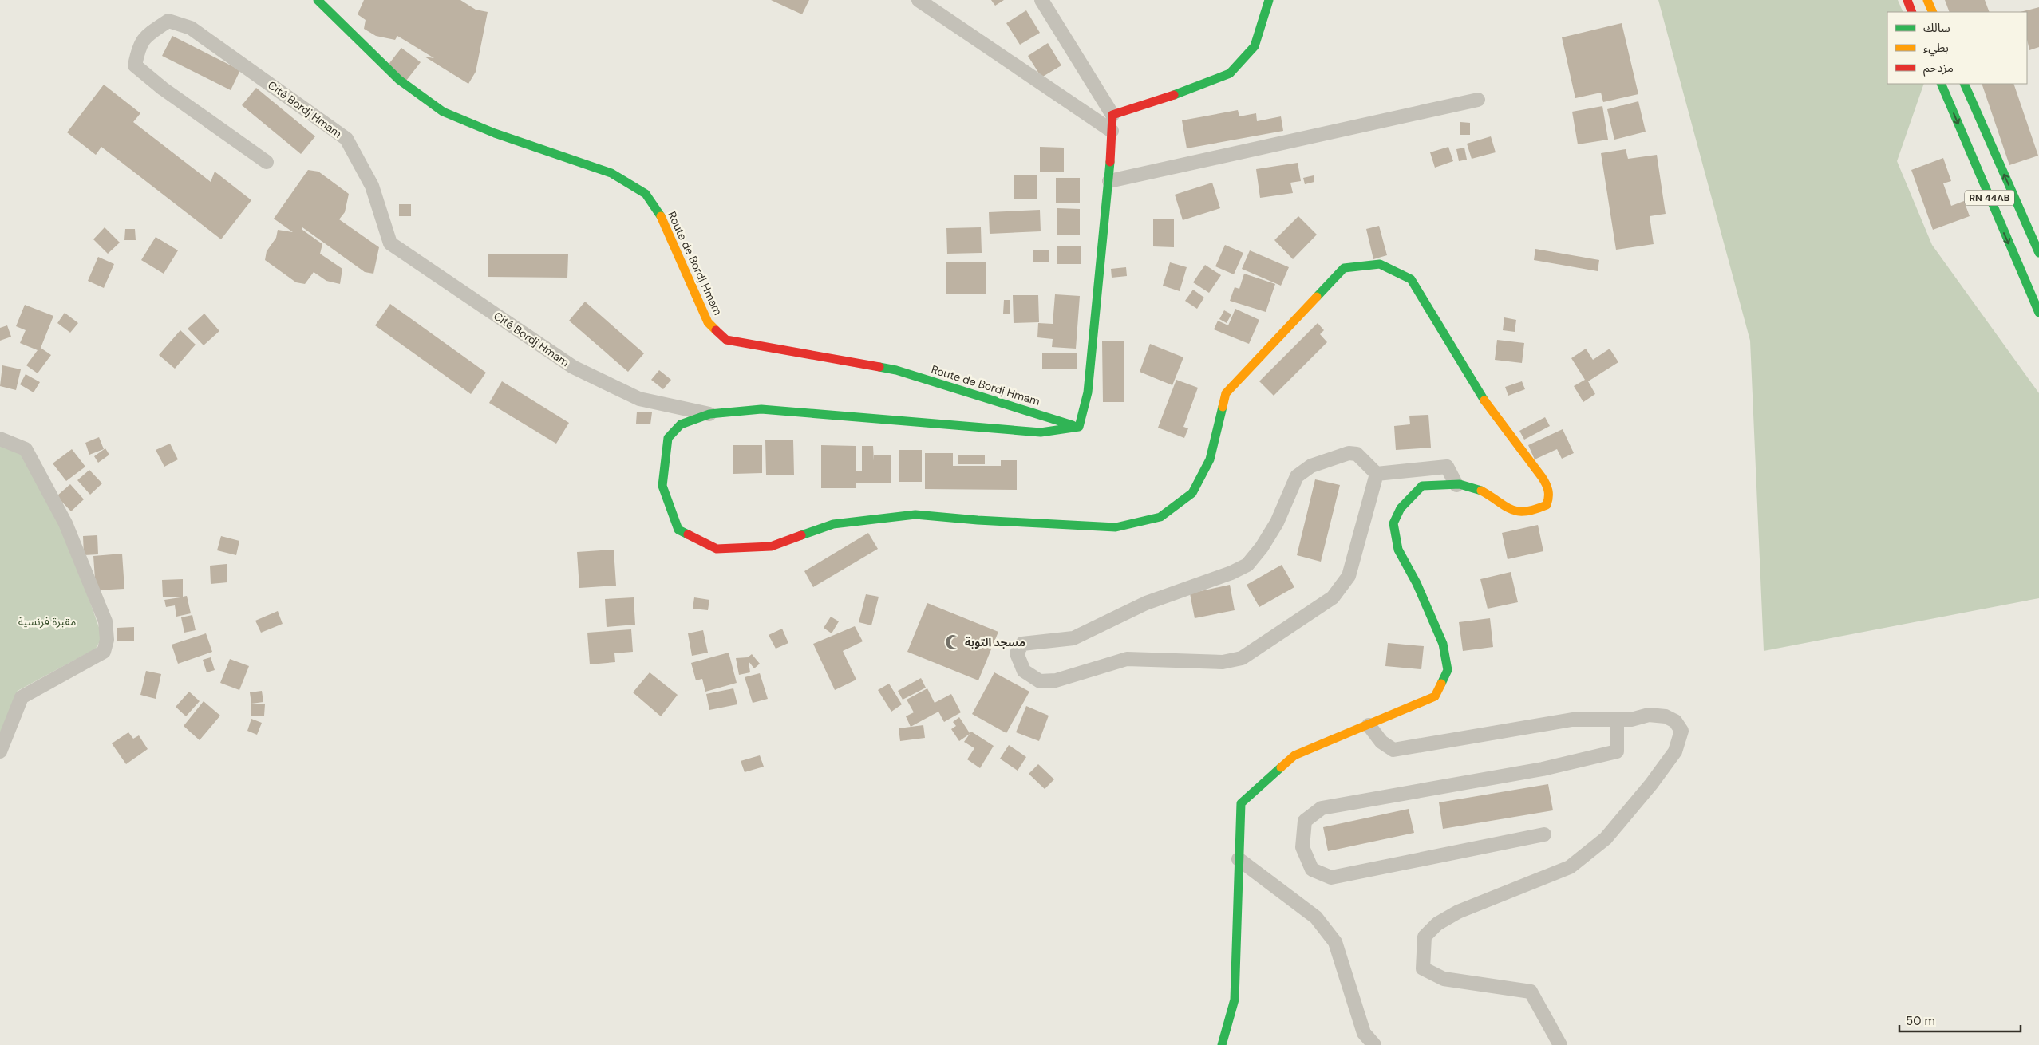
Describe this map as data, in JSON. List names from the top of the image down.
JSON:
{
  "streets": {
    "street": ["Cité Bordj Hmam", "RN 44AB", "Route de Bordj Hmam"]
  },
  "parks": ["مقبرة فرنسية"],
  "places": {
    "mosque": ["مسجد التوبة"]
  },
  "legend": ["سالك", "بطيء", "مزدحم"],
  "scale_bar": "50 m"
}
